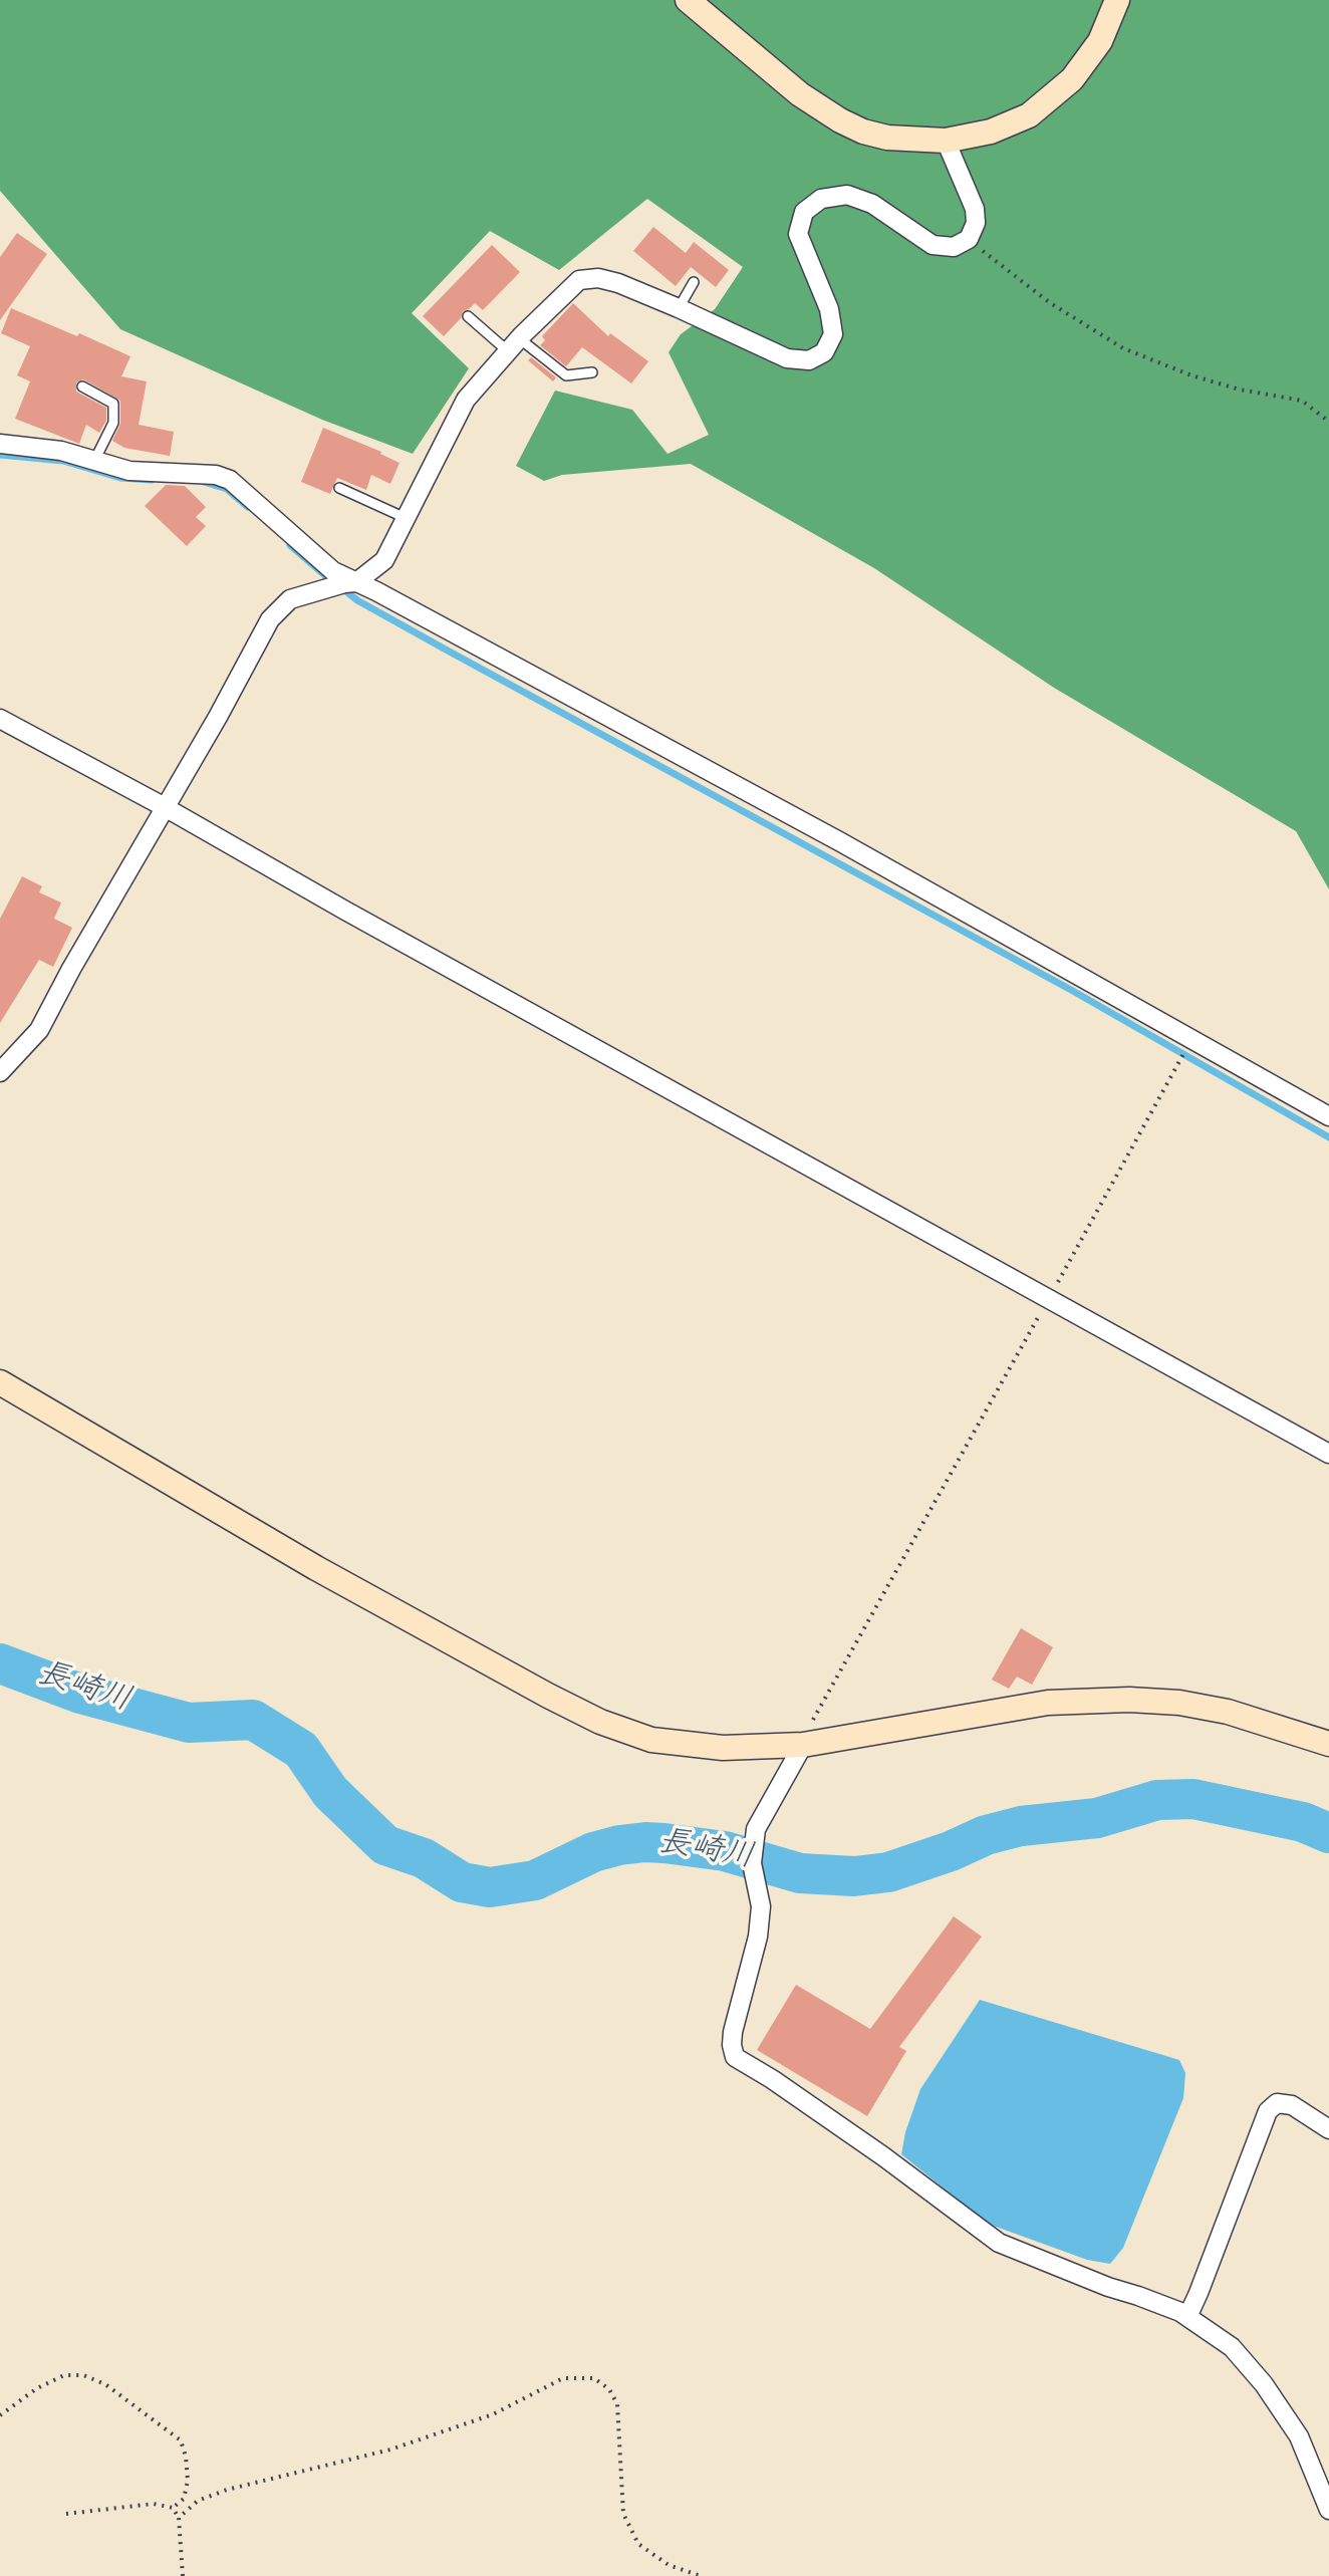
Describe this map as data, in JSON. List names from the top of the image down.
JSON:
{
  "water": ["長崎川"]
}
